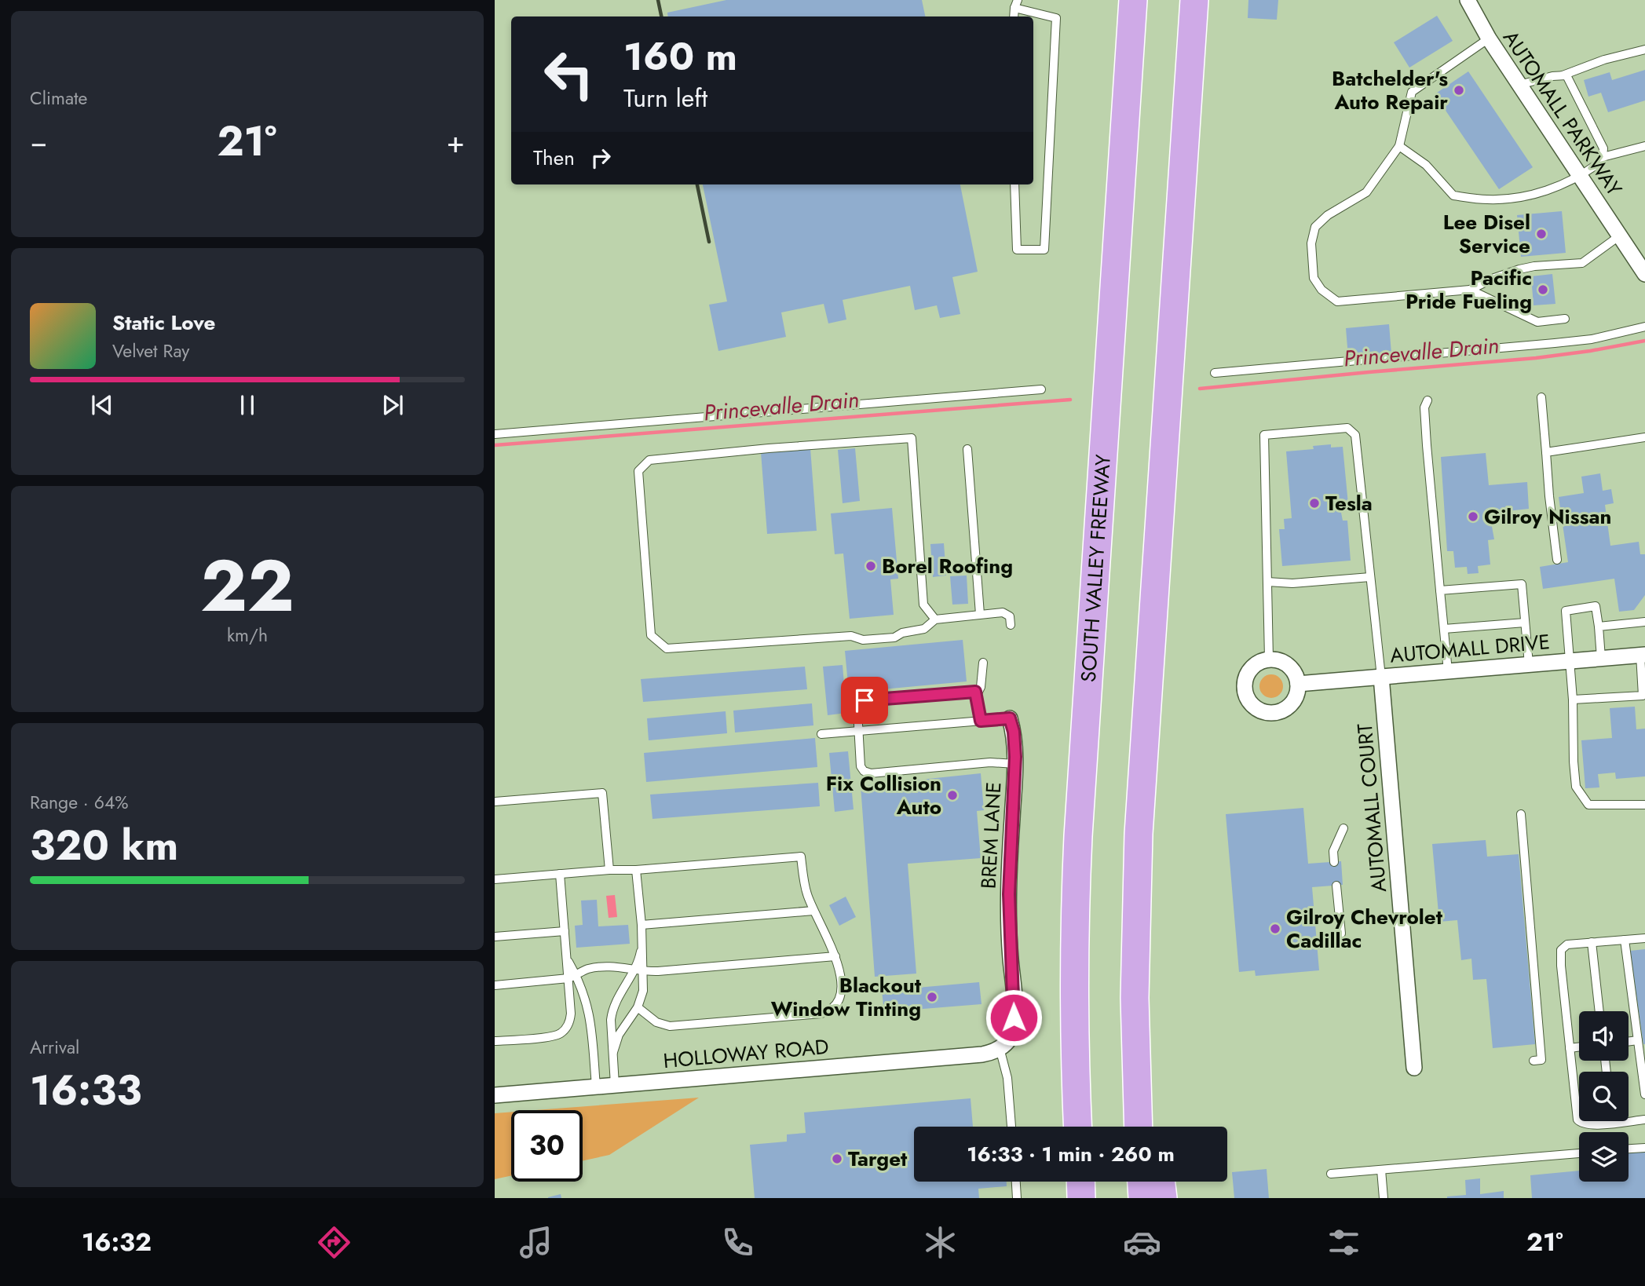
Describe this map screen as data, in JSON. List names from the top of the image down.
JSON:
{
  "streets": {
    "highway": ["SOUTH VALLEY FREEWAY"],
    "street": [
      "AUTOMALL PARKWAY",
      "AUTOMALL DRIVE",
      "AUTOMALL COURT",
      "BREM LANE",
      "HOLLOWAY ROAD"
    ]
  },
  "crossings": [
    ["AUTOMALL DRIVE", "AUTOMALL COURT"],
    ["BREM LANE", "HOLLOWAY ROAD"]
  ],
  "water": ["Princevalle Drain"],
  "places": [
    "Batchelder's Auto Repair",
    "Lee Disel Service",
    "Pacific Pride Fueling",
    "Tesla",
    "Gilroy Nissan",
    "Borel Roofing",
    "Fix Collision Auto",
    "Gilroy Chevrolet Cadillac",
    "Blackout Window Tinting",
    "Target"
  ],
  "page": {
    "tile": [
      "Climate",
      ["22", "km/h"],
      ["Range · 64%", "320 km"],
      ["Arrival", "16:33"]
    ],
    "turn": ["160 m", "Turn left"],
    "heat": ["−", "21°", "+"],
    "then": "Then",
    "song": ["Static Love", "Velvet Ray"],
    "limit": "30",
    "trip": "16:33 · 1 min · 260 m",
    "tabs": ["16:32", "21°"]
  }
}
